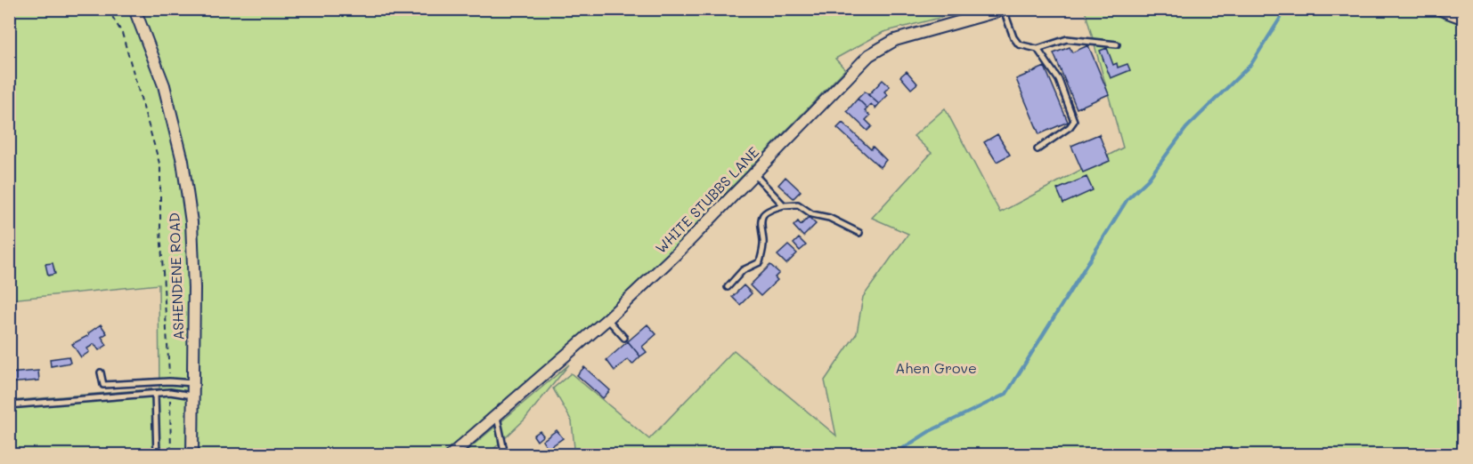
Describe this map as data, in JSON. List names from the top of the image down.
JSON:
{
  "streets": {
    "street": ["WHITE STUBBS LANE", "ASHENDENE ROAD"]
  },
  "parks": ["Ahen Grove"]
}
